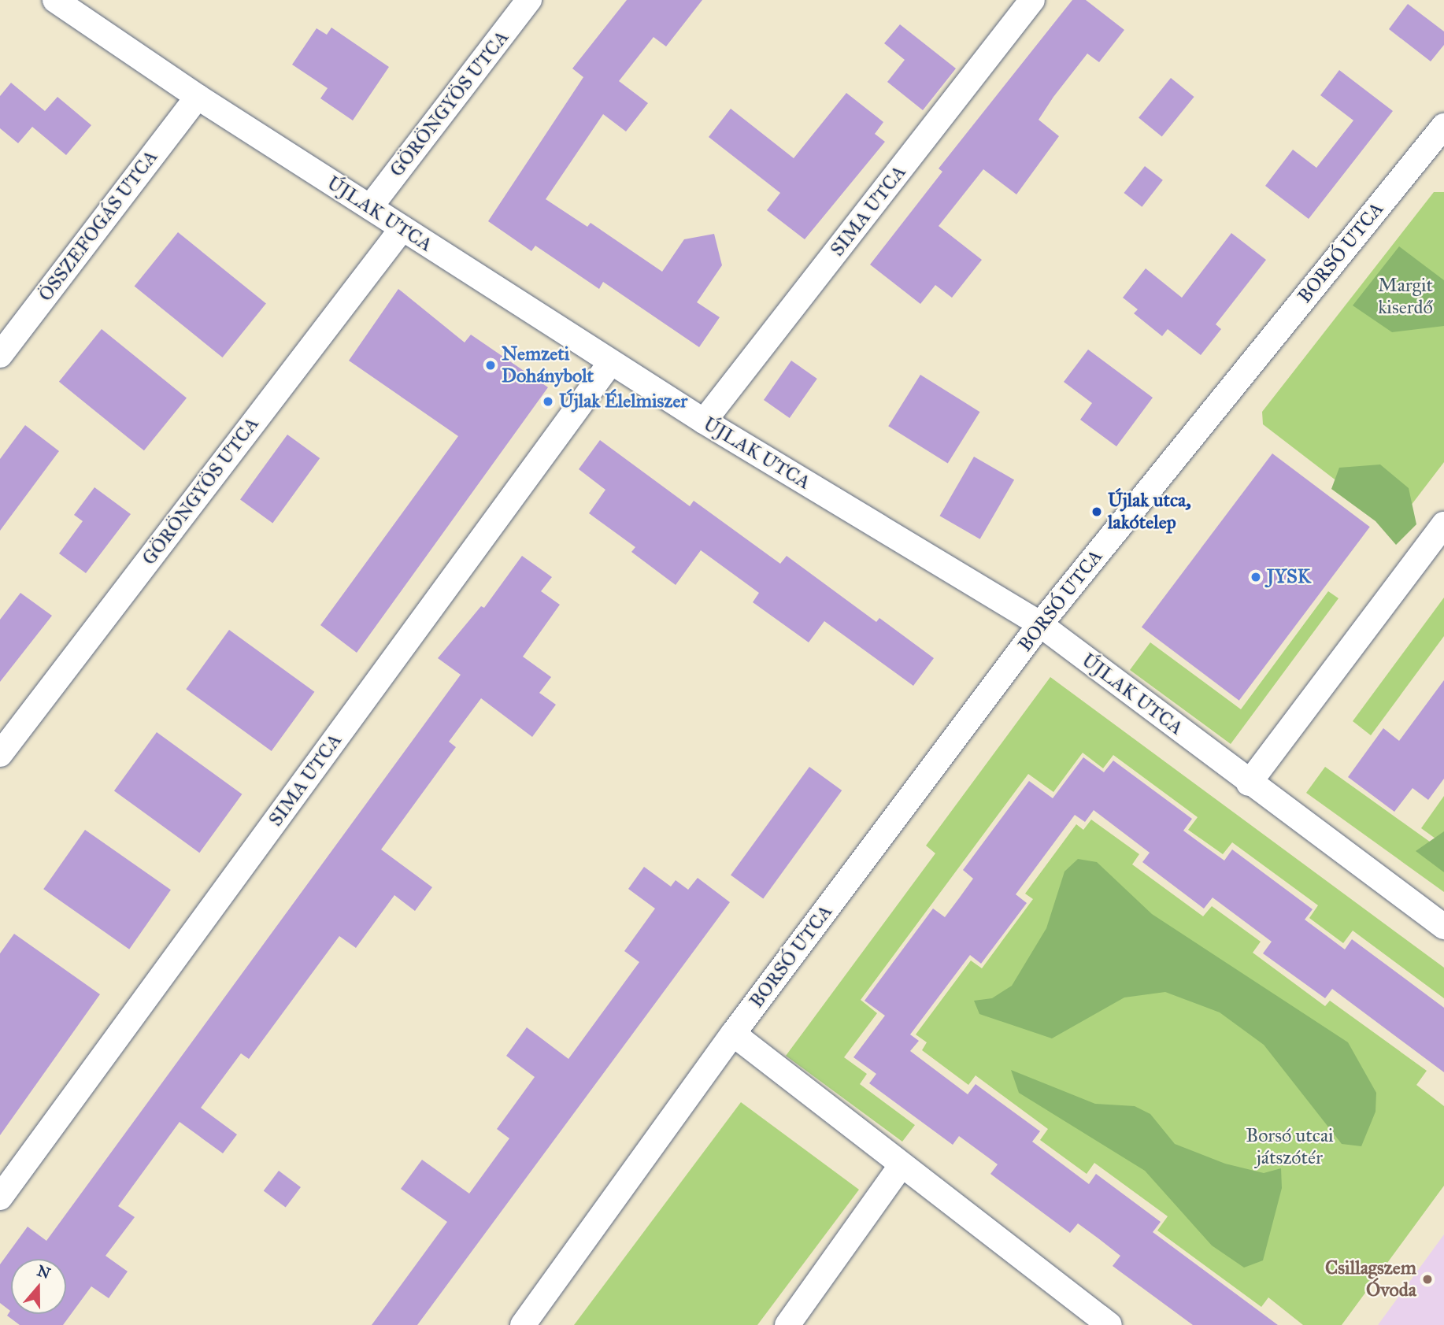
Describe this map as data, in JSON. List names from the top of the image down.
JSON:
{
  "streets": {
    "street": [
      "GÖRÖNGYÖS UTCA",
      "SIMA UTCA",
      "ÚJLAK UTCA",
      "ÖSSZEFOGÁS UTCA",
      "BORSÓ UTCA"
    ]
  },
  "crossings": [
    ["GÖRÖNGYÖS UTCA", "ÚJLAK UTCA"],
    ["SIMA UTCA", "ÚJLAK UTCA"],
    ["ÚJLAK UTCA", "ÖSSZEFOGÁS UTCA"],
    ["ÚJLAK UTCA", "BORSÓ UTCA"]
  ],
  "parks": ["Margit kiserdő", "Borsó utcai játszótér"],
  "places": [
    "Nemzeti Dohánybolt",
    "Újlak Élelmiszer",
    "Újlak utca, lakótelep",
    "JYSK",
    "Csillagszem Óvoda"
  ],
  "north": "top"
}
